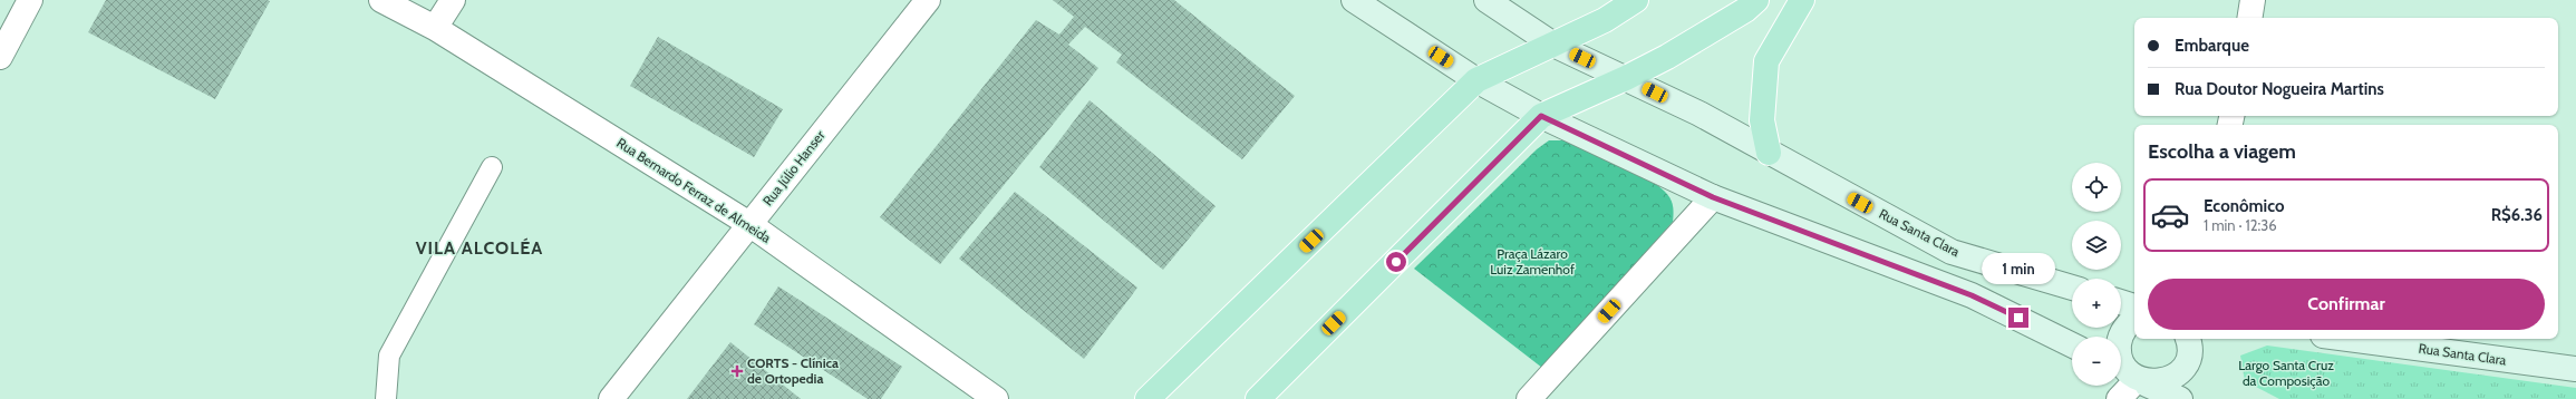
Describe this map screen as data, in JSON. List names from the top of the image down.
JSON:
{
  "streets": {
    "main road": ["Rua Santa Clara"],
    "street": ["Rua Júlio Hanser", "Rua Bernardo Ferraz de Almeida"]
  },
  "crossings": [
    ["Rua Júlio Hanser", "Rua Bernardo Ferraz de Almeida"]
  ],
  "districts": ["VILA ALCOLÉA"],
  "parks": ["Praça Lázaro Luiz Zamenhof", "Largo Santa Cruz da Composição"],
  "places": {
    "health": ["CORTS - Clínica de Ortopedia"]
  },
  "page": {
    "banner": ["Embarque", "Rua Doutor Nogueira Martins"],
    "heading": "Escolha a viagem",
    "map_buttons": ["+", "−"],
    "list": [
      {
        "name": "Econômico",
        "note": "1 min · 12:36",
        "value": "R$6.36"
      }
    ],
    "bubble": "1 min",
    "buttons": "Confirmar"
  }
}
